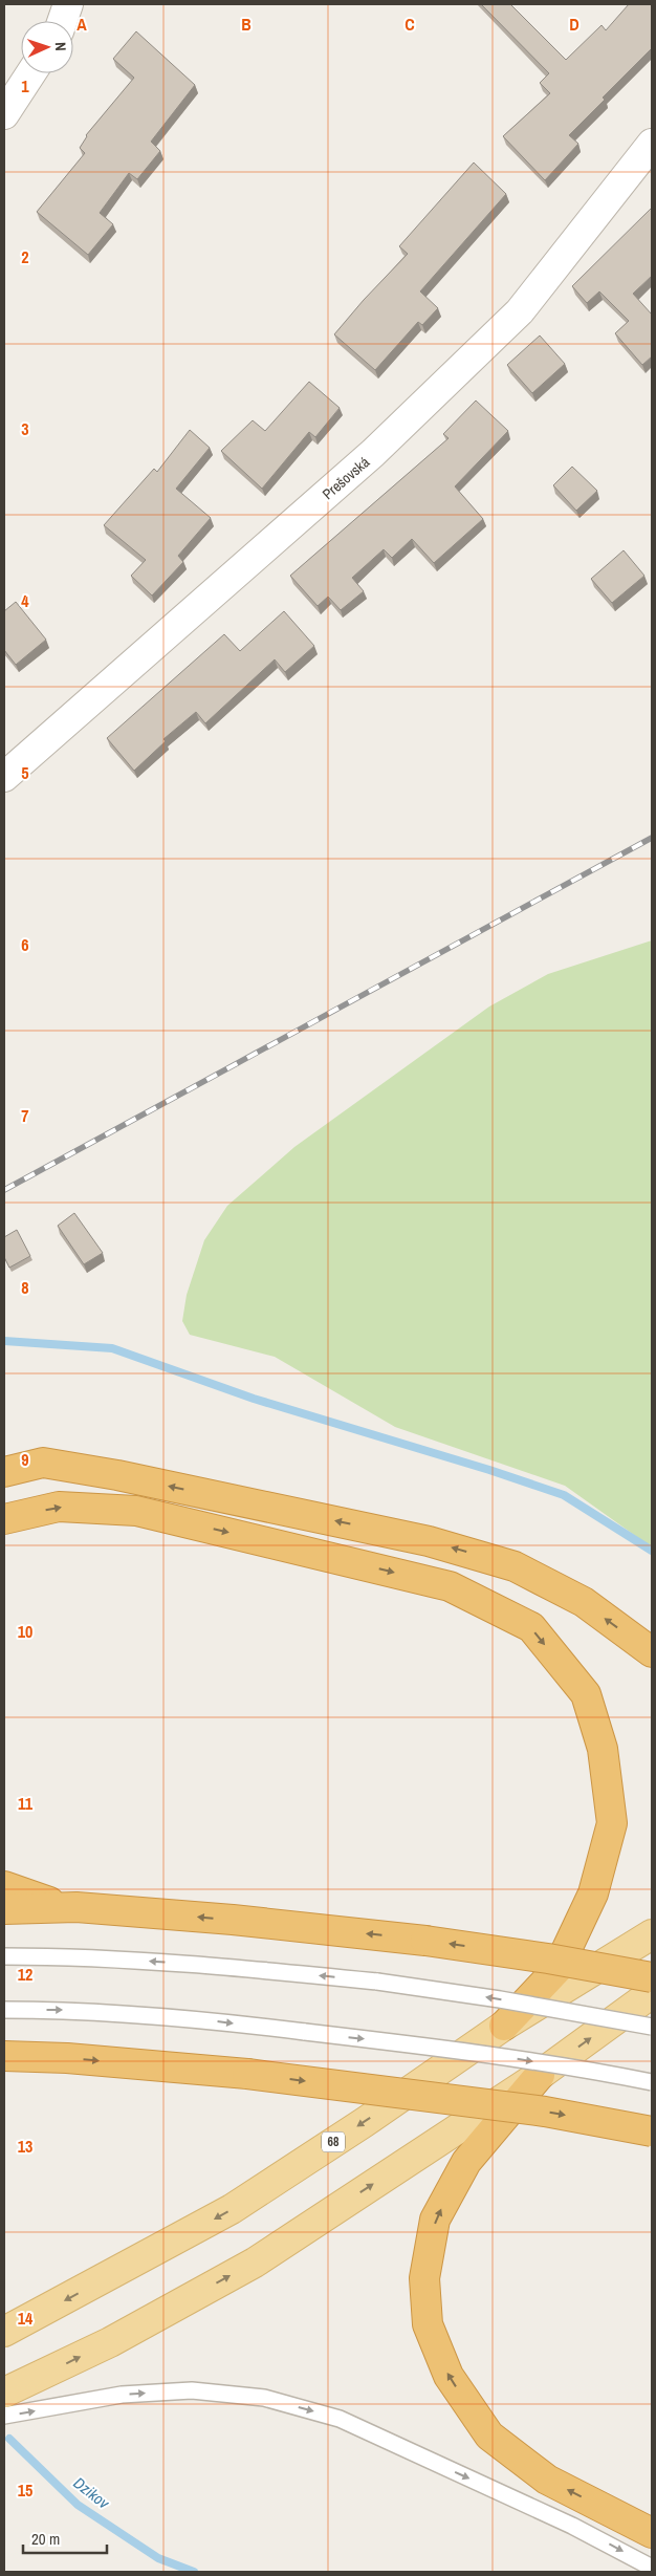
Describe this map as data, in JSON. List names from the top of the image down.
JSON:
{
  "streets": {
    "main road": ["68"],
    "street": ["Prešovská"]
  },
  "water": ["Dzikov"],
  "scale_bar": "20 m",
  "north": "right",
  "grid": {
    "columns": [
      "A",
      "B",
      "C",
      "D"
    ],
    "rows": [
      "1",
      "2",
      "3",
      "4",
      "5",
      "6",
      "7",
      "8",
      "9",
      "10",
      "11",
      "12",
      "13",
      "14",
      "15"
    ]
  }
}
